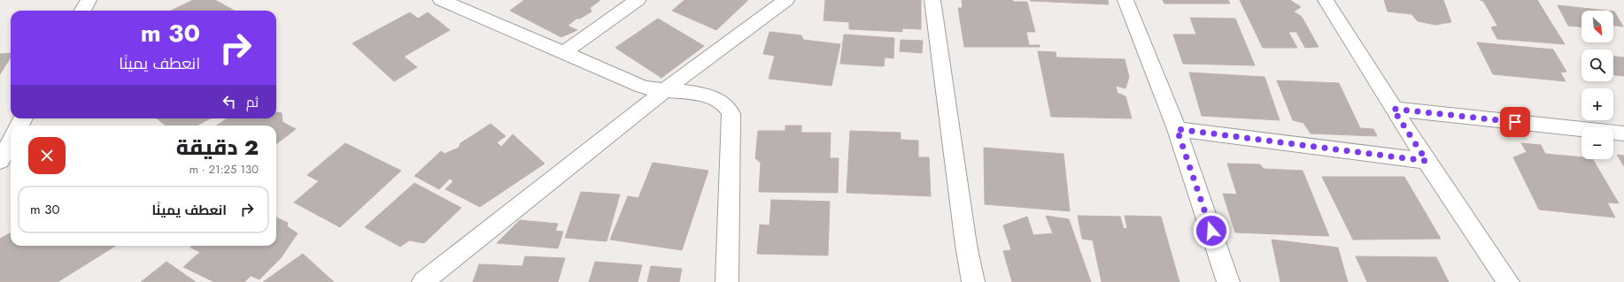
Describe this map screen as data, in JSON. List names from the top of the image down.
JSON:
{
  "north": "bottom right",
  "page": {
    "map_buttons": ["+", "−"],
    "turn": ["30 m", "انعطف يمينًا"],
    "then": "ثم",
    "heading": ["2 دقيقة", "130 m · 21:25"],
    "list": [
      {
        "name": "انعطف يمينًا",
        "value": "30 m"
      }
    ]
  }
}
